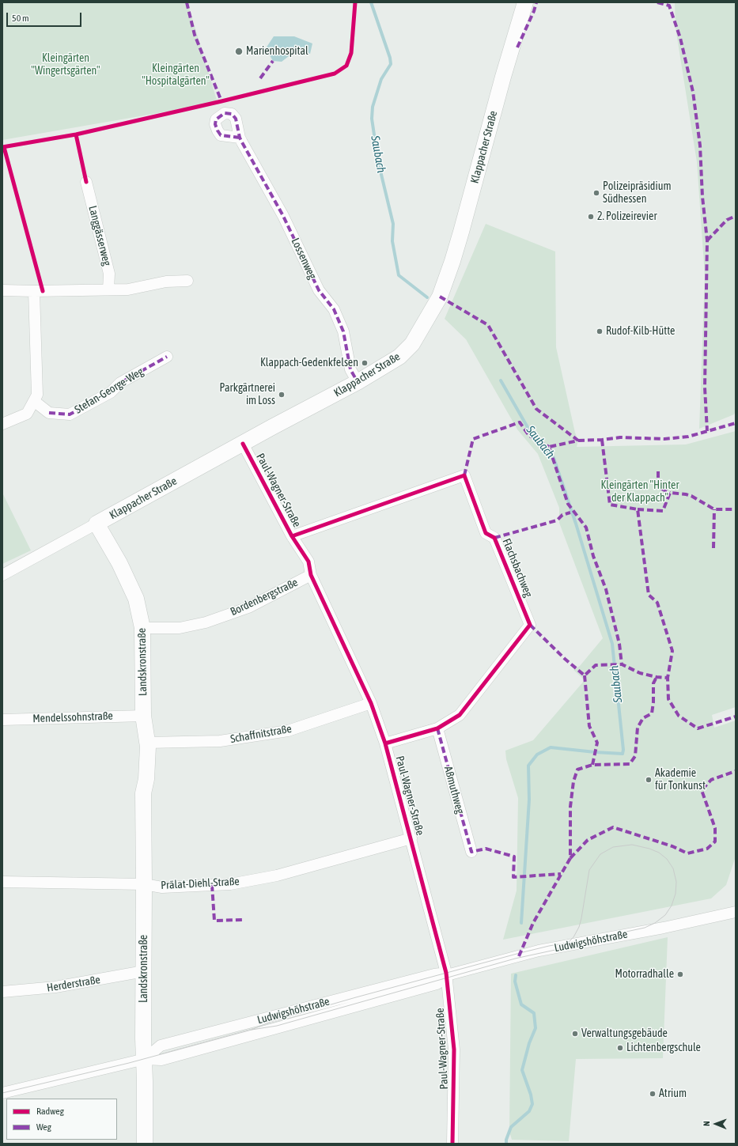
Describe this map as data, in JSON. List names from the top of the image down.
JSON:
{
  "streets": {
    "main road": ["Klappacher Straße", "Landskronstraße"],
    "street": [
      "Langgässerweg",
      "Lossenweg",
      "Stefan-George-Weg",
      "Paul-Wagner-Straße",
      "Flachsbachweg",
      "Bordenbergstraße",
      "Mendelssohnstraße",
      "Schaffnitstraße",
      "Aßmuthweg",
      "Prälat-Diehl-Straße",
      "Ludwigshöhstraße",
      "Herderstraße"
    ]
  },
  "crossings": [
    ["Klappacher Straße", "Lossenweg"],
    ["Klappacher Straße", "Paul-Wagner-Straße"],
    ["Klappacher Straße", "Landskronstraße"],
    ["Paul-Wagner-Straße", "Flachsbachweg"],
    ["Paul-Wagner-Straße", "Bordenbergstraße"],
    ["Paul-Wagner-Straße", "Schaffnitstraße"],
    ["Paul-Wagner-Straße", "Prälat-Diehl-Straße"],
    ["Paul-Wagner-Straße", "Ludwigshöhstraße"],
    ["Flachsbachweg", "Aßmuthweg"],
    ["Bordenbergstraße", "Landskronstraße"],
    ["Landskronstraße", "Mendelssohnstraße"],
    ["Landskronstraße", "Schaffnitstraße"],
    ["Landskronstraße", "Prälat-Diehl-Straße"],
    ["Landskronstraße", "Ludwigshöhstraße"],
    ["Landskronstraße", "Herderstraße"]
  ],
  "water": ["Saubach"],
  "parks": ["Kleingärten \"Wingertsgärten\"", "Kleingärten \"Hospitalgärten\"", "Kleingärten \"Hinter der Klappach\""],
  "places": [
    "Marienhospital",
    "Polizeipräsidium Südhessen",
    "2. Polizeirevier",
    "Rudof-Kilb-Hütte",
    "Klappach-Gedenkfelsen",
    "Parkgärtnerei im Loss",
    "Akademie für Tonkunst",
    "Motorradhalle",
    "Verwaltungsgebäude",
    "Lichtenbergschule",
    "Atrium"
  ],
  "legend": ["Radweg", "Weg"],
  "scale_bar": "50 m",
  "north": "left"
}
